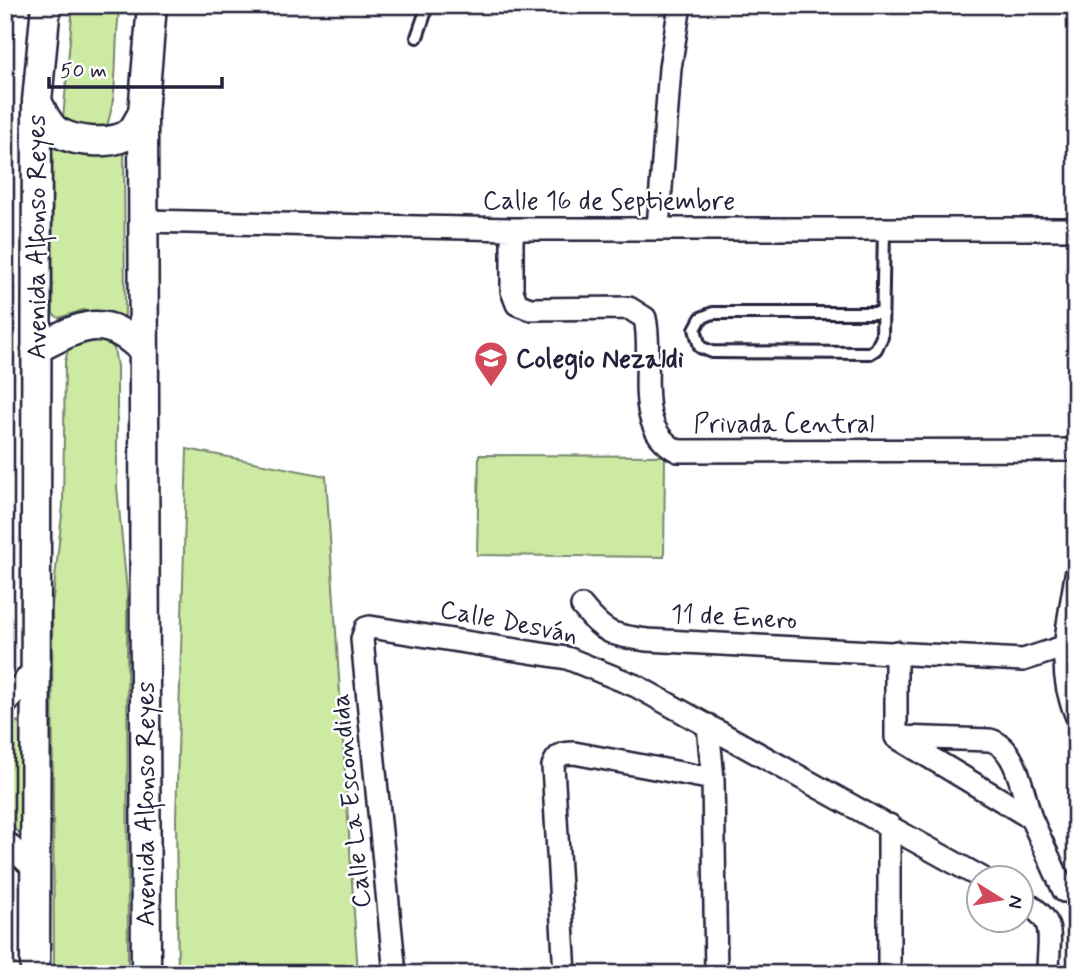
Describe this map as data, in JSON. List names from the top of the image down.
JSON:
{
  "streets": {
    "main road": ["Avenida Alfonso Reyes"],
    "street": [
      "Calle 16 de Septiembre",
      "Privada Central",
      "11 de Enero",
      "Calle Desván",
      "Calle La Escondida"
    ]
  },
  "crossings": [
    ["Calle 16 de Septiembre", "Avenida Alfonso Reyes"],
    ["Calle 16 de Septiembre", "Privada Central"],
    ["Calle Desván", "Calle La Escondida"]
  ],
  "places": {
    "school or university": ["Colegio Nezaldi"]
  },
  "scale_bar": "50 m",
  "north": "right"
}
